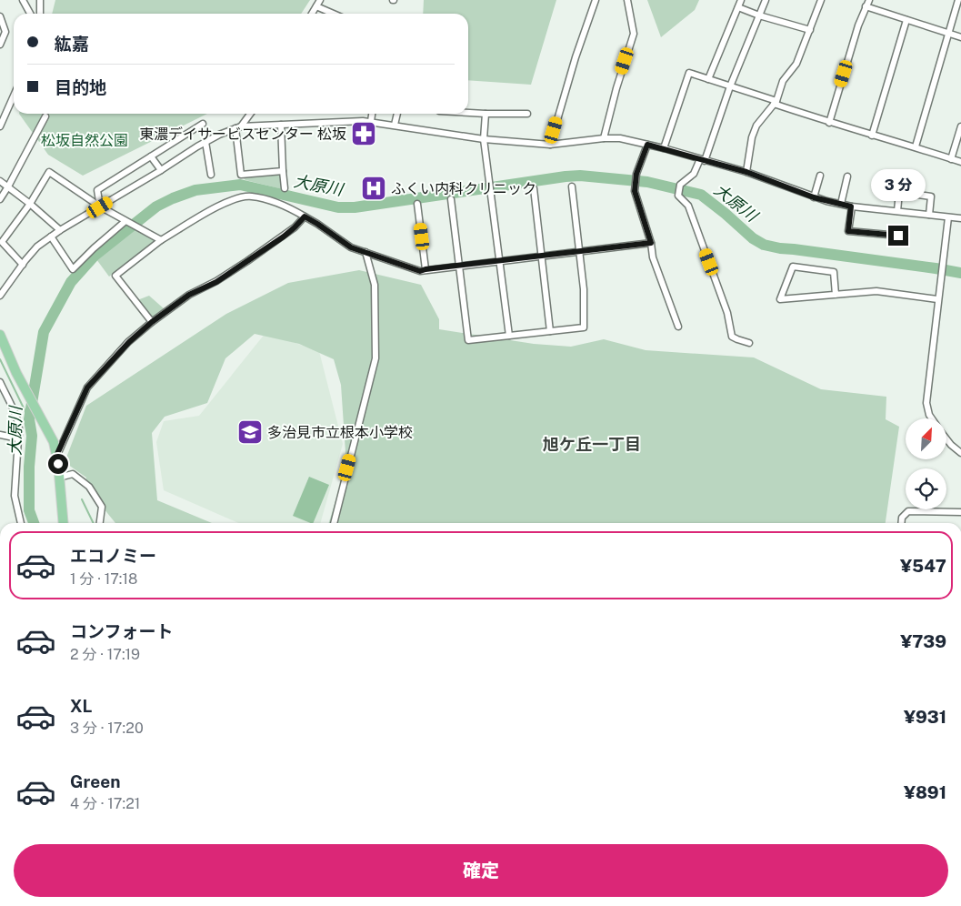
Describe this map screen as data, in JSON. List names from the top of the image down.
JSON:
{
  "districts": ["旭ケ丘一丁目"],
  "water": ["大原川"],
  "parks": ["松坂自然公園"],
  "places": {
    "pharmacy": ["東濃デイサービスセンター 松坂"],
    "hospital": ["ふくい内科クリニック"],
    "school or university": ["多治見市立根本小学校"]
  },
  "north": "top right",
  "page": {
    "banner": ["紘嘉", "目的地"],
    "bubble": "3 分",
    "list": [
      {
        "name": "エコノミー",
        "note": "1 分 · 17:18",
        "value": "¥547"
      },
      {
        "name": "コンフォート",
        "note": "2 分 · 17:19",
        "value": "¥739"
      },
      {
        "name": "XL",
        "note": "3 分 · 17:20",
        "value": "¥931"
      },
      {
        "name": "Green",
        "note": "4 分 · 17:21",
        "value": "¥891"
      }
    ],
    "buttons": "確定"
  }
}
